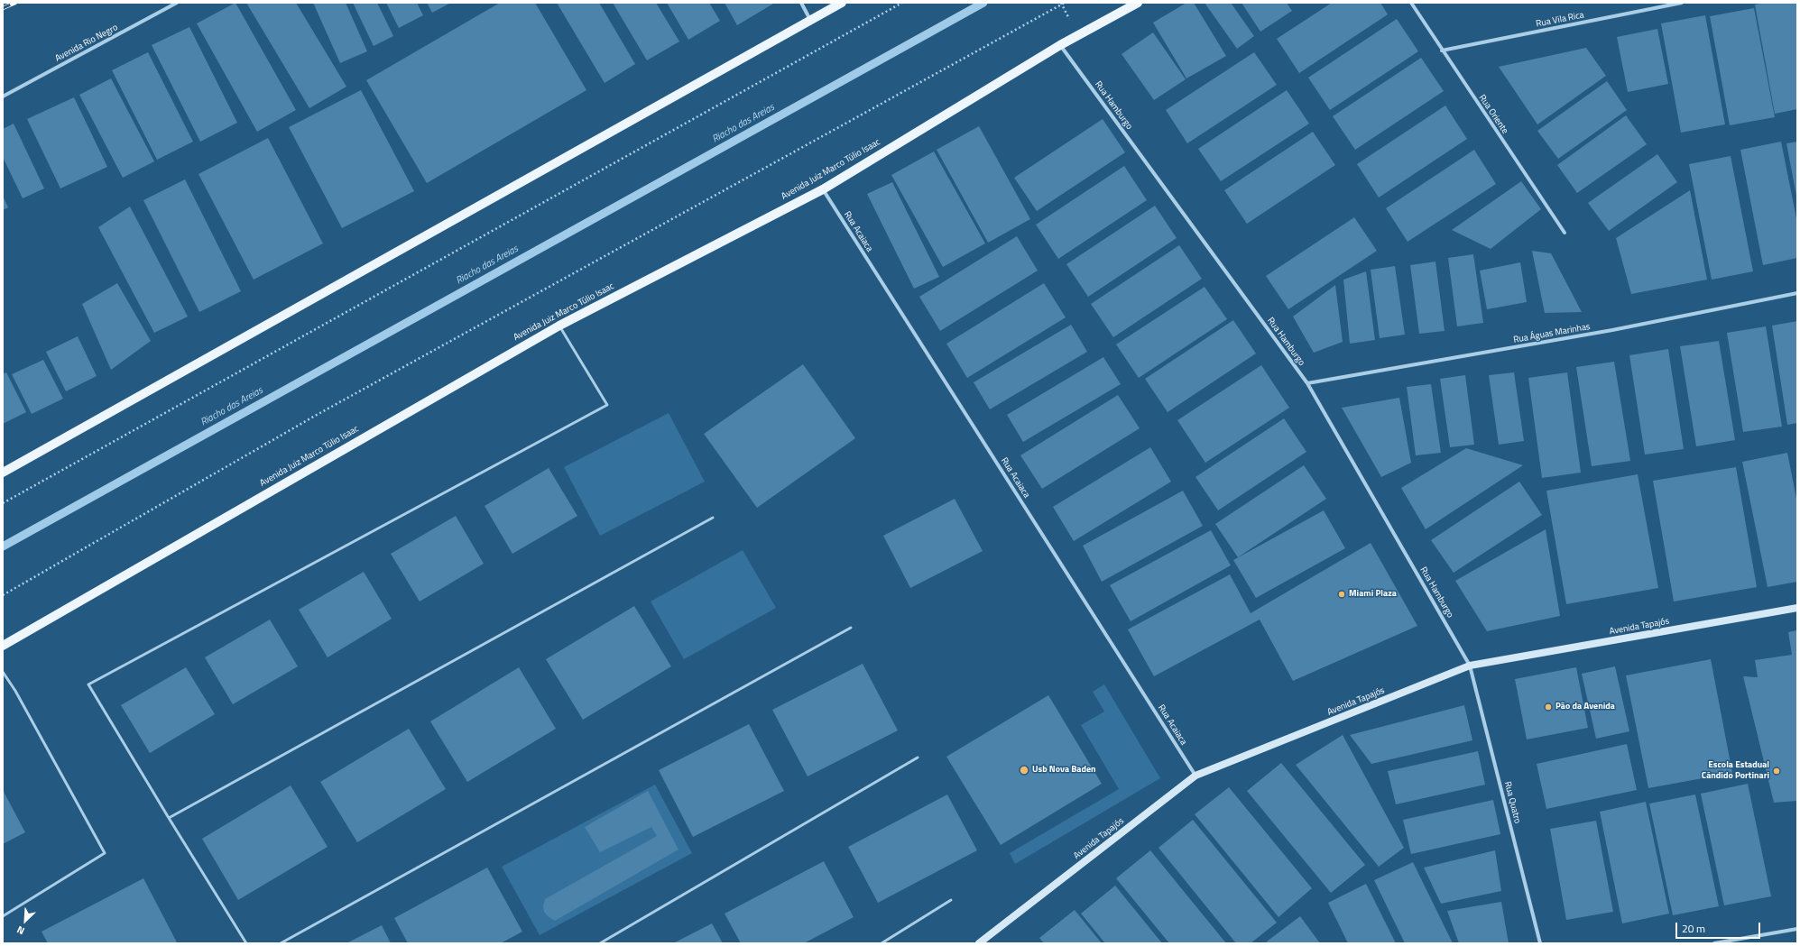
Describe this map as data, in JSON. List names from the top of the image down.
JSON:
{
  "streets": {
    "main road": ["Avenida Juiz Marco Túlio Isaac", "Avenida Tapajós"],
    "street": [
      "Rua Vila Rica",
      "Avenida Rio Negro",
      "Rua Hamburgo",
      "Rua Oriente",
      "Rua Acaiaca",
      "Rua Águas Marinhas",
      "Rua Quatro"
    ]
  },
  "crossings": [
    ["Rua Vila Rica", "Rua Oriente"],
    ["Rua Hamburgo", "Avenida Juiz Marco Túlio Isaac"],
    ["Rua Hamburgo", "Rua Águas Marinhas"],
    ["Rua Hamburgo", "Avenida Tapajós"],
    ["Rua Hamburgo", "Rua Quatro"],
    ["Avenida Juiz Marco Túlio Isaac", "Rua Acaiaca"],
    ["Rua Acaiaca", "Avenida Tapajós"],
    ["Avenida Tapajós", "Rua Quatro"]
  ],
  "water": ["Riacho das Areias"],
  "places": [
    "Miami Plaza",
    "Pão da Avenida",
    "Usb Nova Baden",
    "Escola Estadual Cândido Portinari"
  ],
  "scale_bar": "20 m",
  "north": "bottom left"
}
